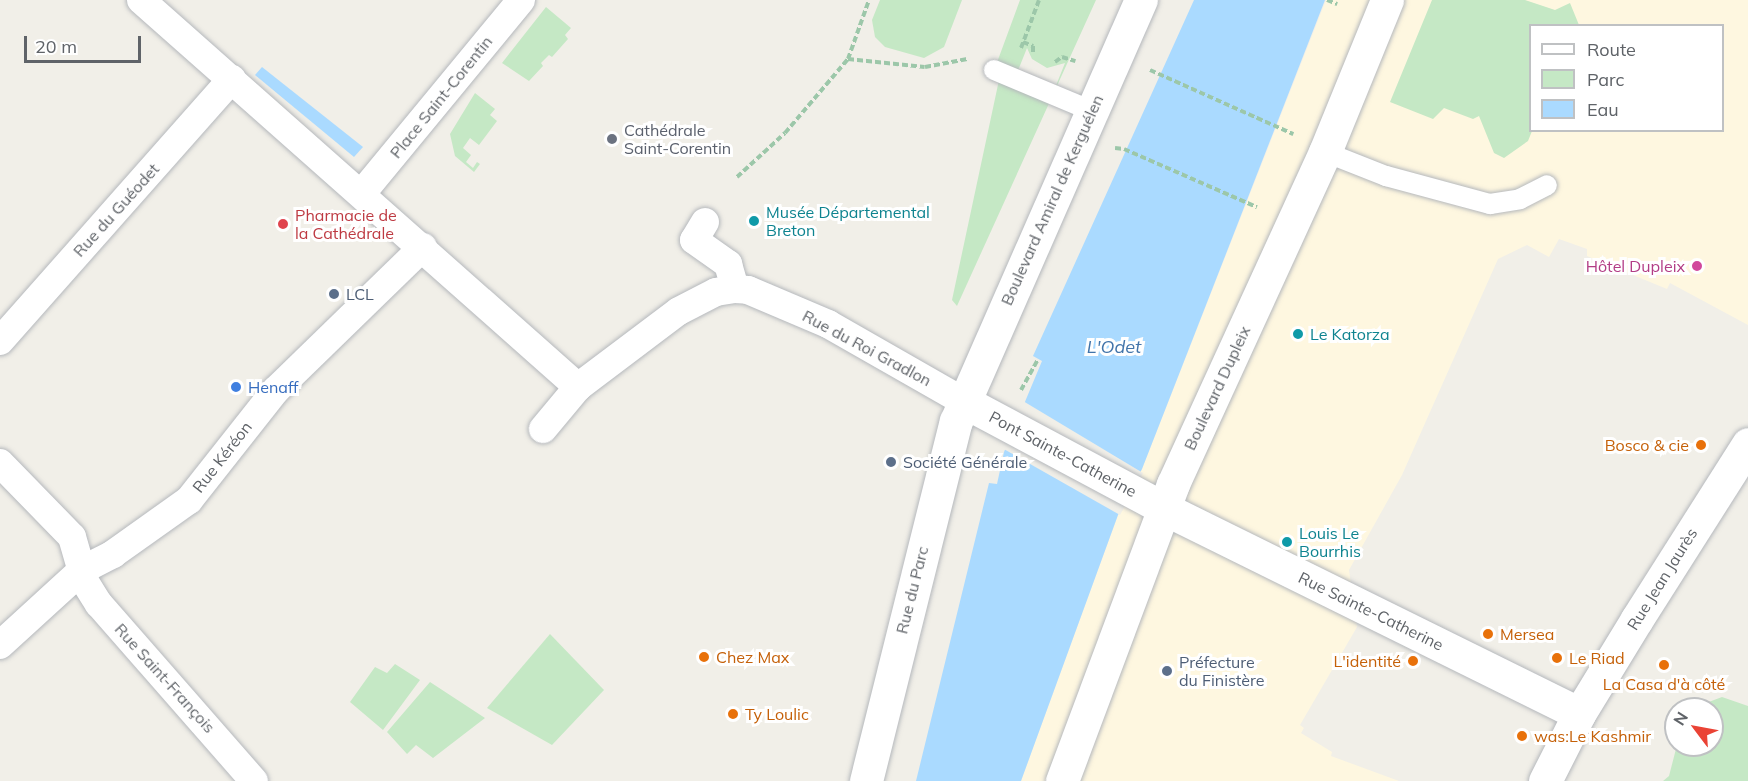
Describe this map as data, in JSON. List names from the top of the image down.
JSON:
{
  "streets": {
    "main road": [
      "Boulevard Amiral de Kerguélen",
      "Boulevard Dupleix",
      "Pont Sainte-Catherine",
      "Rue Jean Jaurès",
      "Rue du Parc",
      "Rue Sainte-Catherine"
    ],
    "street": [
      "Place Saint-Corentin",
      "Rue du Guéodet",
      "Rue du Roi Gradlon",
      "Rue Kéréon",
      "Rue Saint-François"
    ]
  },
  "crossings": [
    ["Boulevard Amiral de Kerguélen", "Rue du Roi Gradlon"],
    ["Boulevard Amiral de Kerguélen", "Pont Sainte-Catherine"],
    ["Boulevard Amiral de Kerguélen", "Rue du Parc"],
    ["Rue du Roi Gradlon", "Pont Sainte-Catherine"],
    ["Rue du Roi Gradlon", "Rue du Parc"],
    ["Boulevard Dupleix", "Pont Sainte-Catherine"],
    ["Boulevard Dupleix", "Rue Sainte-Catherine"],
    ["Pont Sainte-Catherine", "Rue du Parc"],
    ["Pont Sainte-Catherine", "Rue Sainte-Catherine"],
    ["Rue Kéréon", "Rue Saint-François"],
    ["Rue Jean Jaurès", "Rue Sainte-Catherine"]
  ],
  "water": ["L'Odet"],
  "places": [
    "Cathédrale Saint-Corentin",
    "Musée Départemental Breton",
    "Pharmacie de la Cathédrale",
    "Hôtel Dupleix",
    "LCL",
    "Le Katorza",
    "Henaff",
    "Bosco & cie",
    "Société Générale",
    "Louis Le Bourrhis",
    "Mersea",
    "Chez Max",
    "Le Riad",
    "L'identité",
    "La Casa d'à côté",
    "Préfecture du Finistère",
    "Ty Loulic",
    "was:Le Kashmir"
  ],
  "legend": ["Route", "Parc", "Eau"],
  "scale_bar": "20 m",
  "north": "top left"
}
